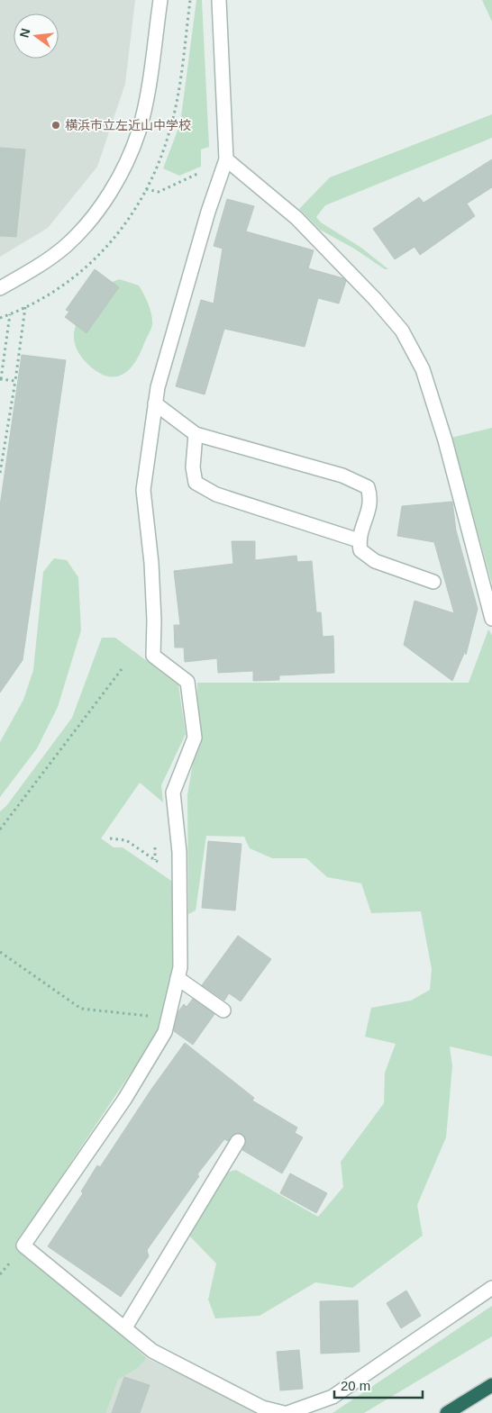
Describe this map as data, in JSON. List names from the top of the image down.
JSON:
{
  "places": ["横浜市立左近山中学校"],
  "scale_bar": "20 m",
  "north": "left"
}
